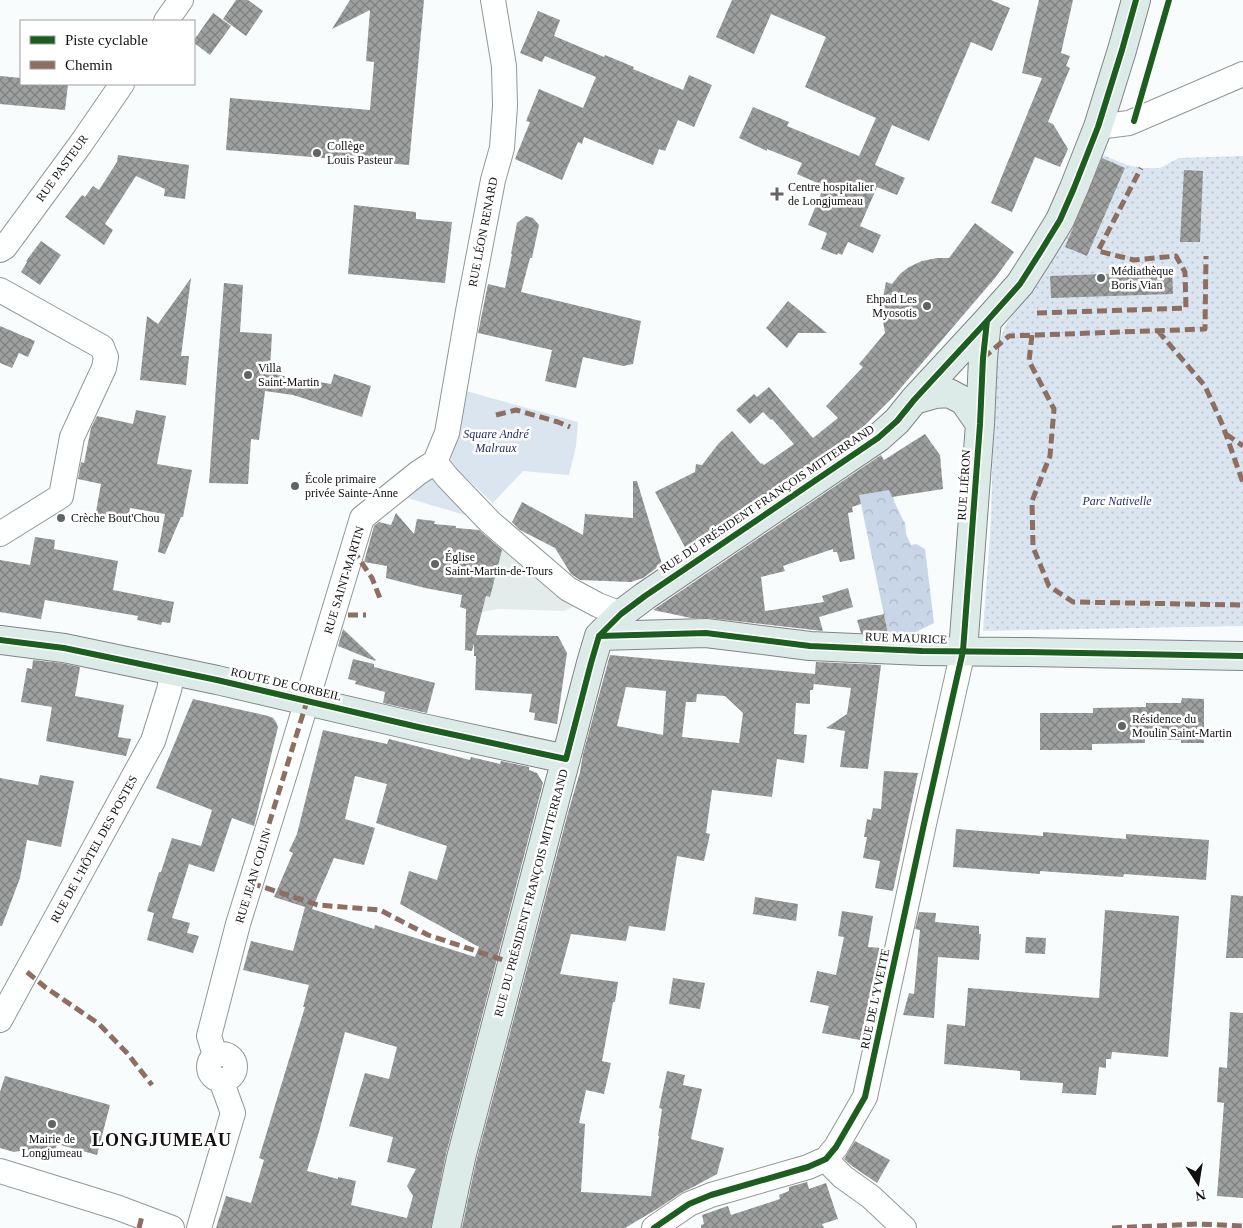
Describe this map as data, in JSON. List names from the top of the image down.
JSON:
{
  "streets": {
    "main road": [
      "RUE LIÉRON",
      "RUE DU PRÉSIDENT FRANÇOIS MITTERRAND",
      "RUE MAURICE",
      "ROUTE DE CORBEIL"
    ],
    "street": [
      "RUE PASTEUR",
      "RUE LÉON RENARD",
      "RUE SAINT-MARTIN",
      "RUE DE L'HÔTEL DES POSTES",
      "RUE JEAN COLIN",
      "RUE DE L'YVETTE"
    ]
  },
  "crossings": [
    ["RUE LÉON RENARD", "RUE SAINT-MARTIN"],
    ["RUE LIÉRON", "RUE DU PRÉSIDENT FRANÇOIS MITTERRAND"],
    ["RUE LIÉRON", "RUE MAURICE"],
    ["RUE LIÉRON", "RUE DE L'YVETTE"],
    ["RUE DU PRÉSIDENT FRANÇOIS MITTERRAND", "RUE MAURICE"],
    ["RUE DU PRÉSIDENT FRANÇOIS MITTERRAND", "ROUTE DE CORBEIL"],
    ["RUE SAINT-MARTIN", "ROUTE DE CORBEIL"],
    ["RUE SAINT-MARTIN", "RUE JEAN COLIN"],
    ["RUE MAURICE", "RUE DE L'YVETTE"],
    ["ROUTE DE CORBEIL", "RUE DE L'HÔTEL DES POSTES"],
    ["ROUTE DE CORBEIL", "RUE JEAN COLIN"]
  ],
  "districts": ["LONGJUMEAU"],
  "parks": ["Square André Malraux", "Parc Nativelle"],
  "places": {
    "other": [
      "Collège Louis Pasteur",
      "Médiathèque Boris Vian",
      "Ehpad Les Myosotis",
      "Villa Saint-Martin",
      "École primaire privée Sainte-Anne",
      "Crèche Bout'Chou",
      "Église Saint-Martin-de-Tours",
      "Résidence du Moulin Saint-Martin",
      "Mairie de Longjumeau"
    ],
    "health": ["Centre hospitalier de Longjumeau"]
  },
  "legend": ["Piste cyclable", "Chemin"],
  "north": "bottom"
}
